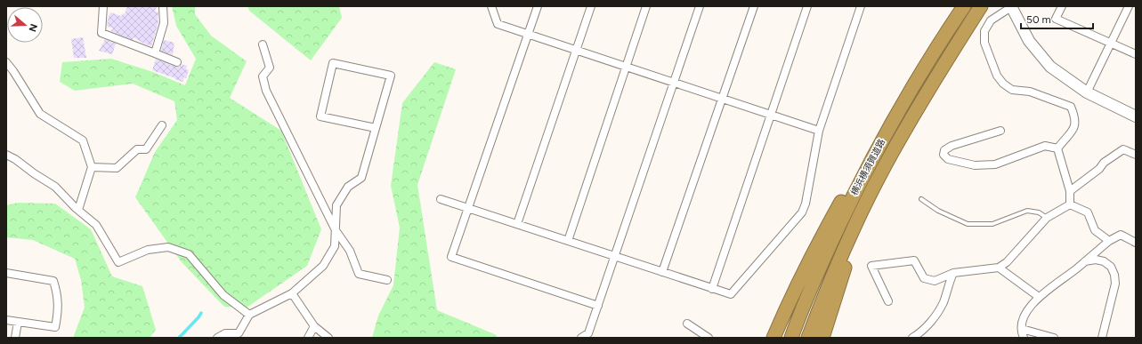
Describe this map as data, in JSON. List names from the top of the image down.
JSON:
{
  "streets": {
    "highway": ["横浜横須賀道路"]
  },
  "scale_bar": "50 m",
  "north": "right"
}
